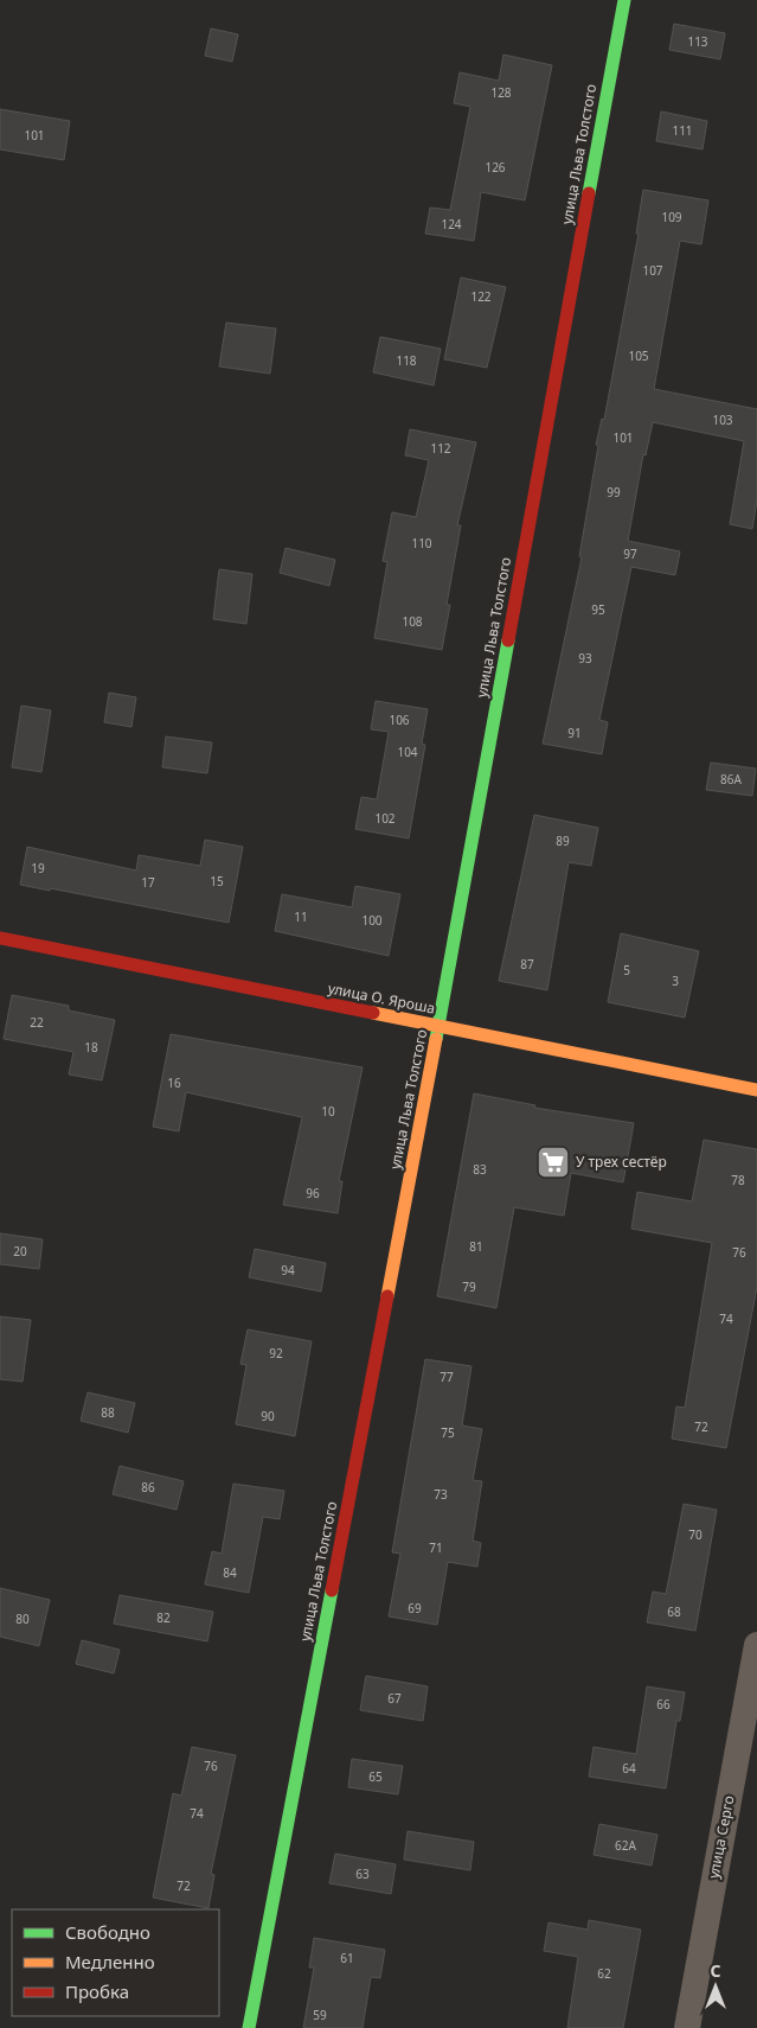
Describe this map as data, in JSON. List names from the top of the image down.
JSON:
{
  "streets": {
    "street": ["улица Льва Толстого", "улица О. Яроша", "улица Серго"]
  },
  "crossings": [
    ["улица Льва Толстого", "улица О. Яроша"]
  ],
  "places": {
    "supermarket": ["У трех сестёр"]
  },
  "house_numbers": [
    "113",
    "128",
    "111",
    "101",
    "126",
    "109",
    "124",
    "107",
    "122",
    "105",
    "118",
    "103",
    "101",
    "112",
    "99",
    "110",
    "97",
    "95",
    "108",
    "93",
    "106",
    "91",
    "104",
    "86А",
    "102",
    "89",
    "19",
    "15",
    "17",
    "11",
    "100",
    "87",
    "5",
    "3",
    "22",
    "18",
    "16",
    "10",
    "83",
    "78",
    "96",
    "81",
    "20",
    "76",
    "94",
    "79",
    "74",
    "92",
    "77",
    "88",
    "90",
    "72",
    "75",
    "86",
    "73",
    "70",
    "71",
    "84",
    "69",
    "68",
    "82",
    "80",
    "67",
    "66",
    "76",
    "64",
    "65",
    "74",
    "62А",
    "63",
    "72",
    "61",
    "62",
    "59"
  ],
  "legend": ["Свободно", "Медленно", "Пробка"],
  "north": "top"
}
